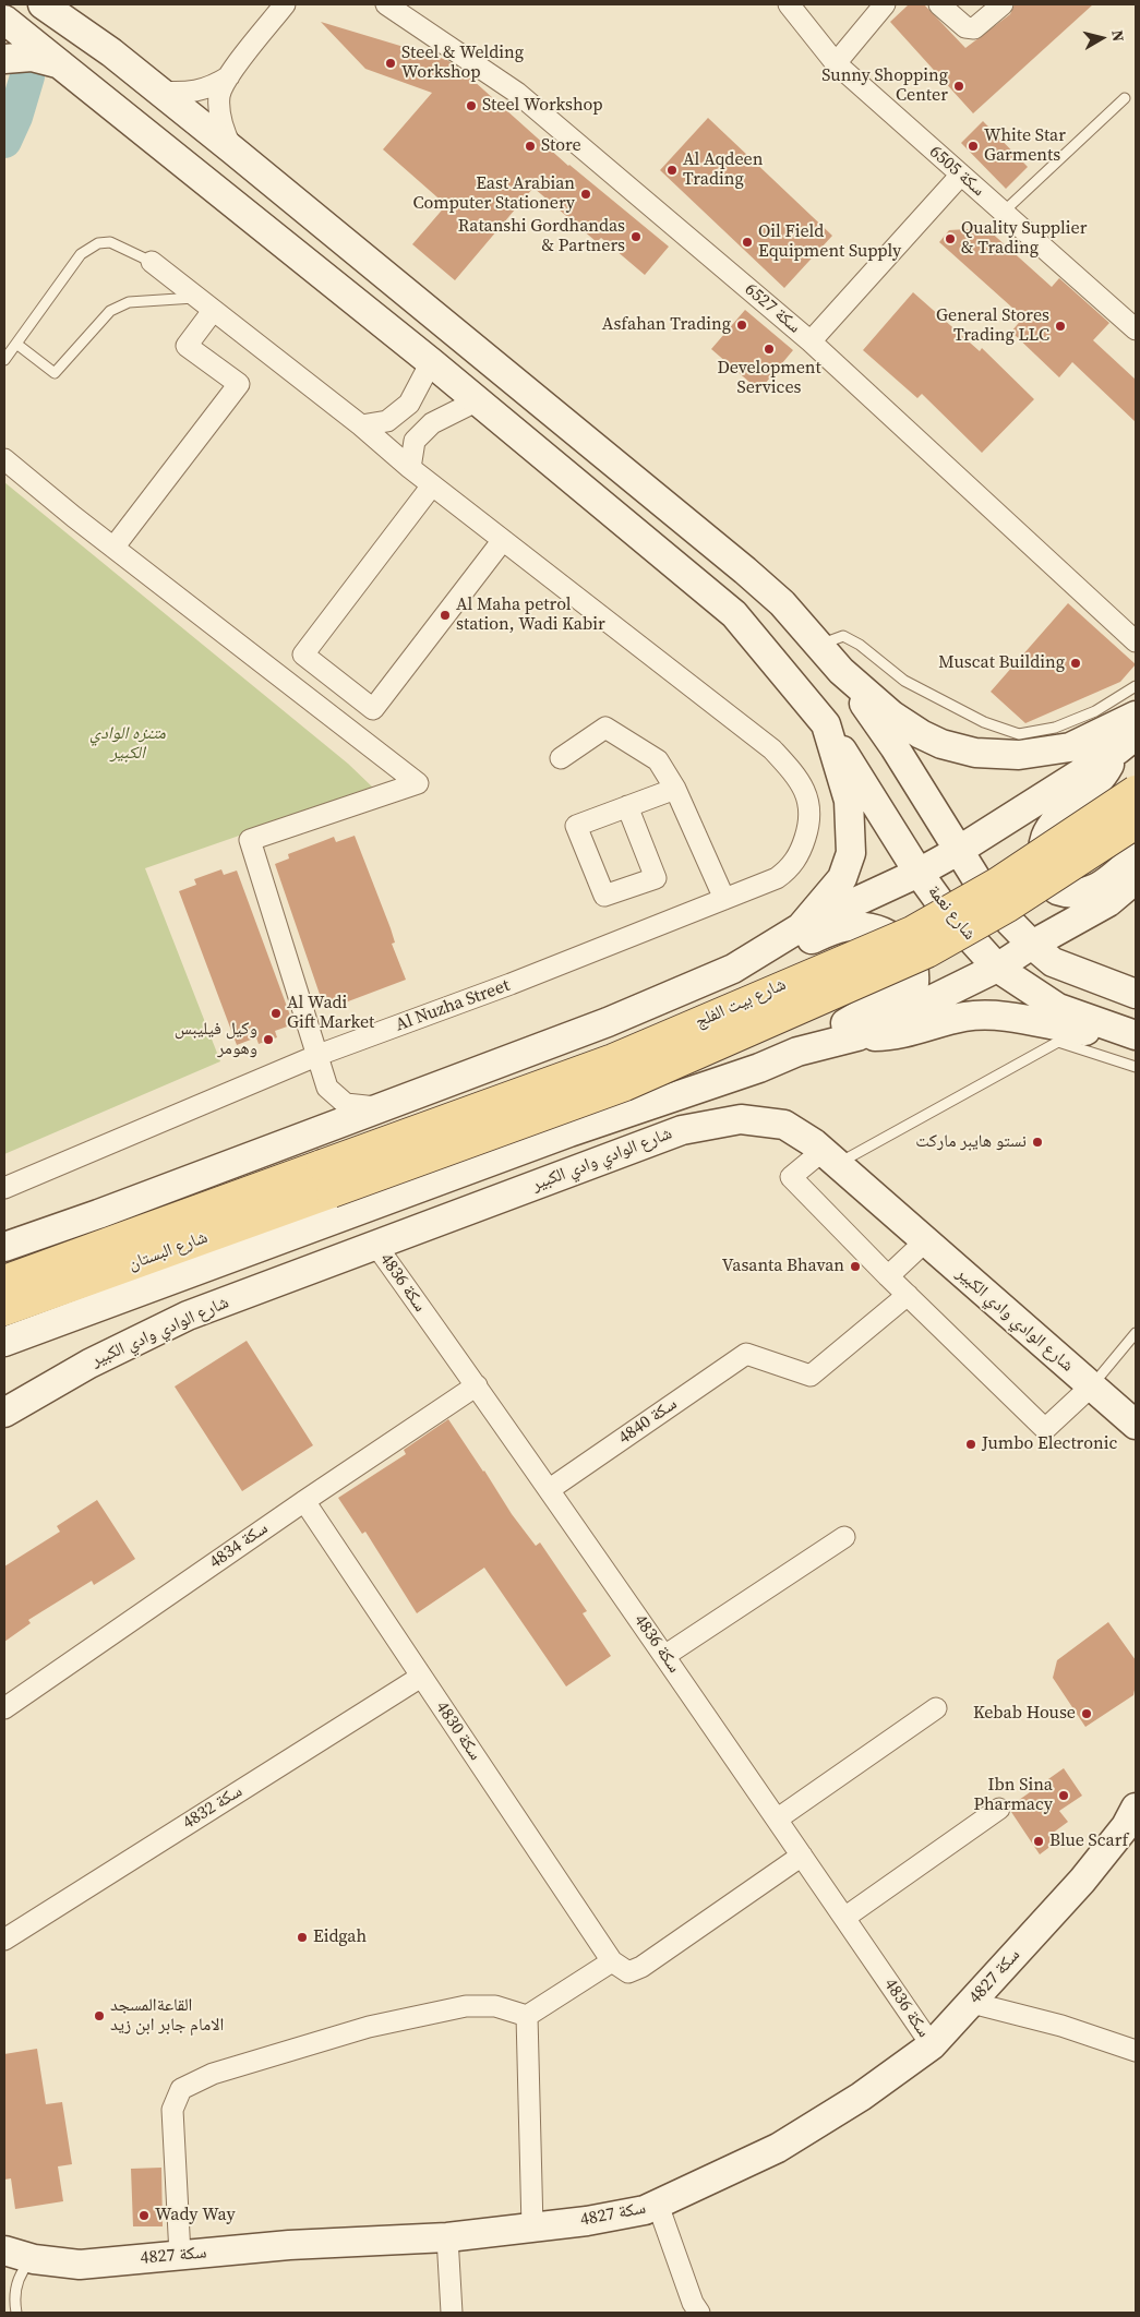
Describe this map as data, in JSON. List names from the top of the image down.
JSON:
{
  "streets": {
    "main road": ["شارع بيت الفلج", "شارع البستان"],
    "street": [
      "سكة 6505",
      "سكة 6527",
      "شارع نعمة",
      "Al Nuzha Street",
      "شارع الوادي وادي الكبير",
      "سكة 4836",
      "سكة 4840",
      "سكة 4834",
      "سكة 4830",
      "سكة 4832",
      "سكة 4827"
    ]
  },
  "crossings": [
    ["شارع بيت الفلج", "شارع البستان"],
    ["شارع الوادي وادي الكبير", "سكة 4836"],
    ["سكة 4836", "سكة 4840"],
    ["سكة 4836", "سكة 4834"],
    ["سكة 4836", "سكة 4827"],
    ["سكة 4834", "سكة 4830"],
    ["سكة 4830", "سكة 4832"]
  ],
  "parks": ["متنزه الوادي الكبير"],
  "places": [
    "Steel & Welding Workshop",
    "Sunny Shopping Center",
    "Steel Workshop",
    "Store",
    "White Star Garments",
    "Al Aqdeen Trading",
    "East Arabian Computer Stationery",
    "Ratanshi Gordhandas & Partners",
    "Quality Supplier & Trading",
    "Oil Field Equipment Supply",
    "Asfahan Trading",
    "General Stores Trading LLC",
    "Development Services",
    "Al Maha petrol station, Wadi Kabir",
    "Muscat Building",
    "Al Wadi Gift Market",
    "وكيل فيليبس وهومر",
    "نستو هايبر ماركت",
    "Vasanta Bhavan",
    "Jumbo Electronic",
    "Kebab House",
    "Ibn Sina Pharmacy",
    "Blue Scarf",
    "Eidgah",
    "القاعةالمسجد الامام جابر ابن زيد",
    "Wady Way"
  ],
  "north": "right"
}
